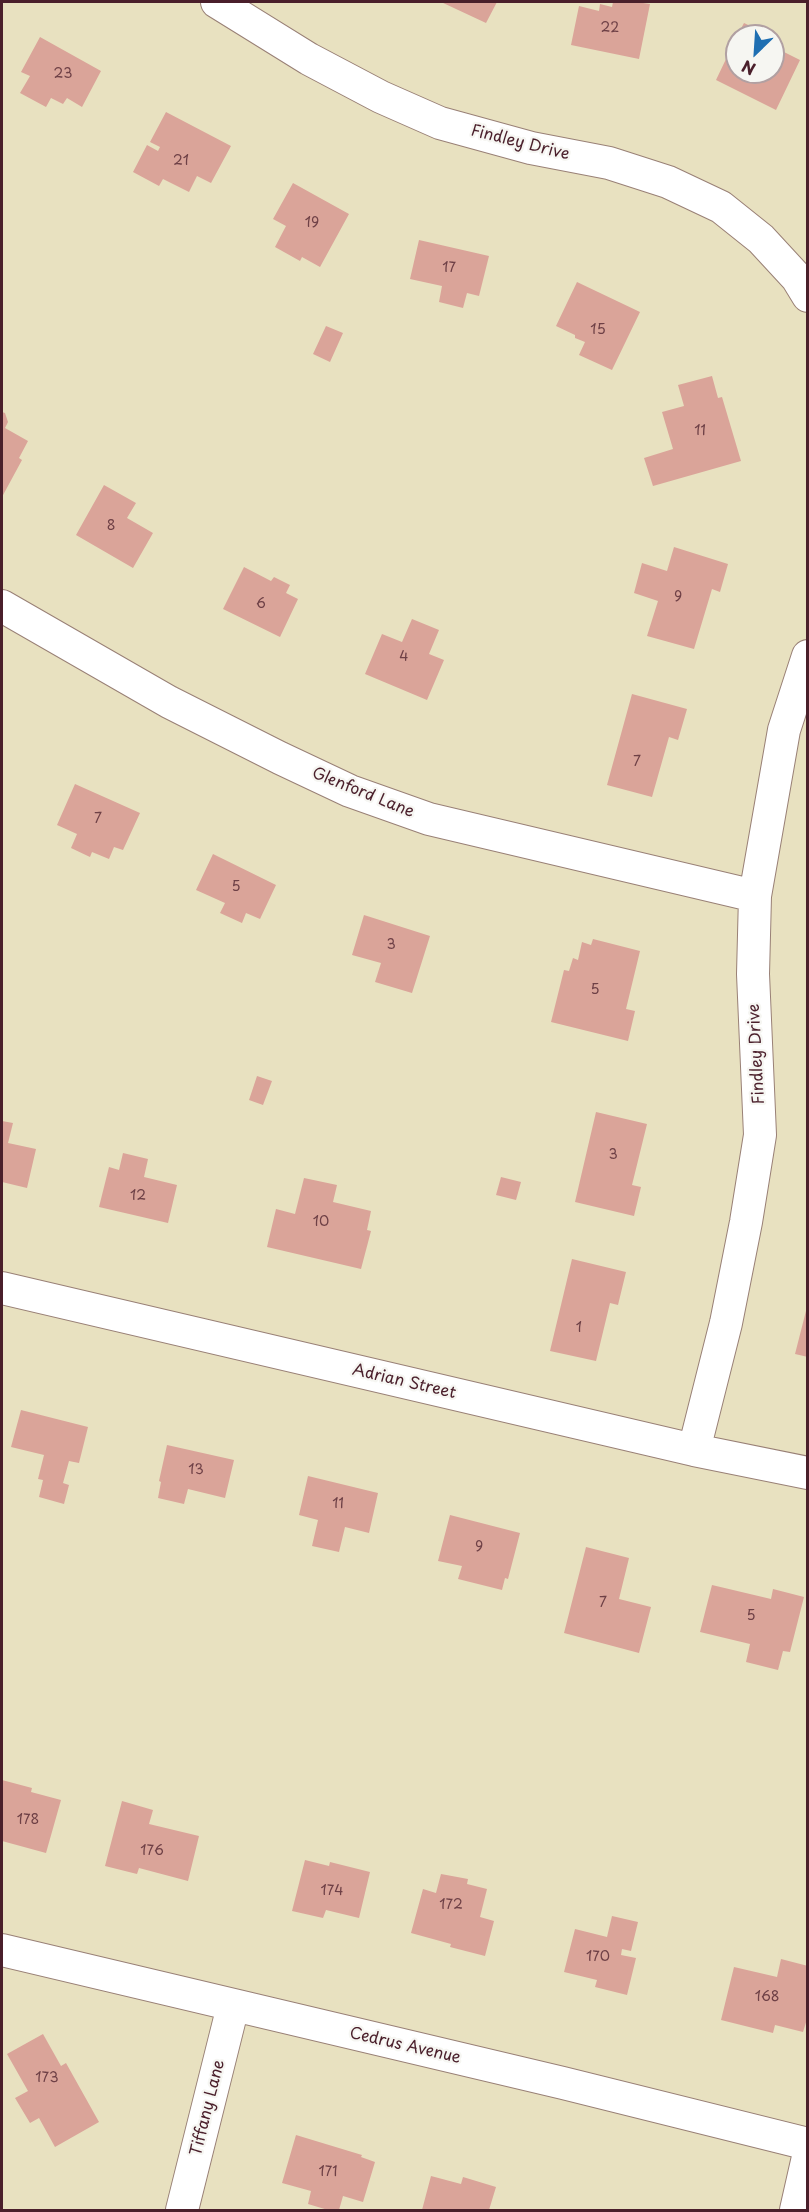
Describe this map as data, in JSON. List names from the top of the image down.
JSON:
{
  "streets": {
    "street": [
      "Findley Drive",
      "Glenford Lane",
      "Adrian Street",
      "Cedrus Avenue",
      "Tiffany Lane"
    ]
  },
  "crossings": [
    ["Findley Drive", "Glenford Lane"],
    ["Findley Drive", "Adrian Street"],
    ["Cedrus Avenue", "Tiffany Lane"]
  ],
  "house_numbers": [
    "22",
    "23",
    "21",
    "19",
    "17",
    "15",
    "11",
    "8",
    "9",
    "6",
    "4",
    "7",
    "7",
    "5",
    "3",
    "5",
    "3",
    "12",
    "10",
    "1",
    "13",
    "11",
    "9",
    "7",
    "5",
    "178",
    "176",
    "174",
    "172",
    "170",
    "168",
    "173",
    "171"
  ],
  "north": "bottom left"
}
